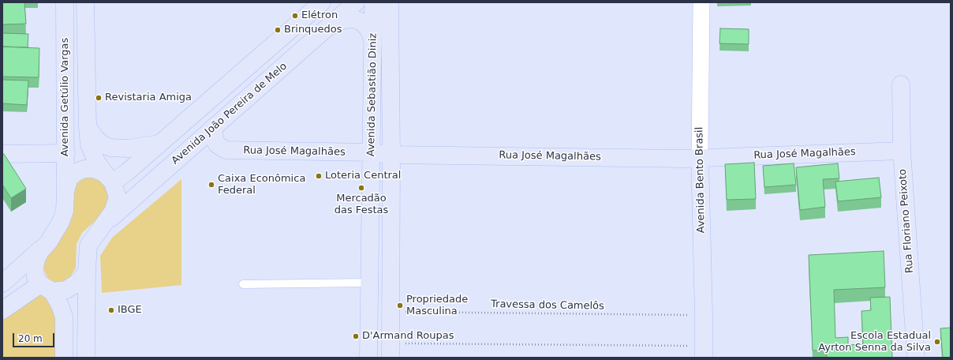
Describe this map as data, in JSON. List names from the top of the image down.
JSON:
{
  "streets": {
    "street": [
      "Avenida Sebastião Diniz",
      "Avenida Getúlio Vargas",
      "Avenida João Pereira de Melo",
      "Rua José Magalhães",
      "Avenida Bento Brasil",
      "Rua Floriano Peixoto"
    ],
    "path": ["Travessa dos Camelôs"]
  },
  "crossings": [
    ["Avenida Sebastião Diniz", "Rua José Magalhães"],
    ["Avenida Sebastião Diniz", "Travessa dos Camelôs"],
    ["Avenida Getúlio Vargas", "Avenida João Pereira de Melo"],
    ["Avenida João Pereira de Melo", "Rua José Magalhães"],
    ["Rua José Magalhães", "Avenida Bento Brasil"],
    ["Rua José Magalhães", "Rua Floriano Peixoto"],
    ["Avenida Bento Brasil", "Travessa dos Camelôs"]
  ],
  "places": [
    "Elétron",
    "Brinquedos",
    "Revistaria Amiga",
    "Loteria Central",
    "Caixa Econômica Federal",
    "Mercadão das Festas",
    "Propriedade Masculina",
    "IBGE",
    "D'Armand Roupas",
    "Escola Estadual Ayrton Senna da Silva"
  ],
  "scale_bar": "20 m"
}
